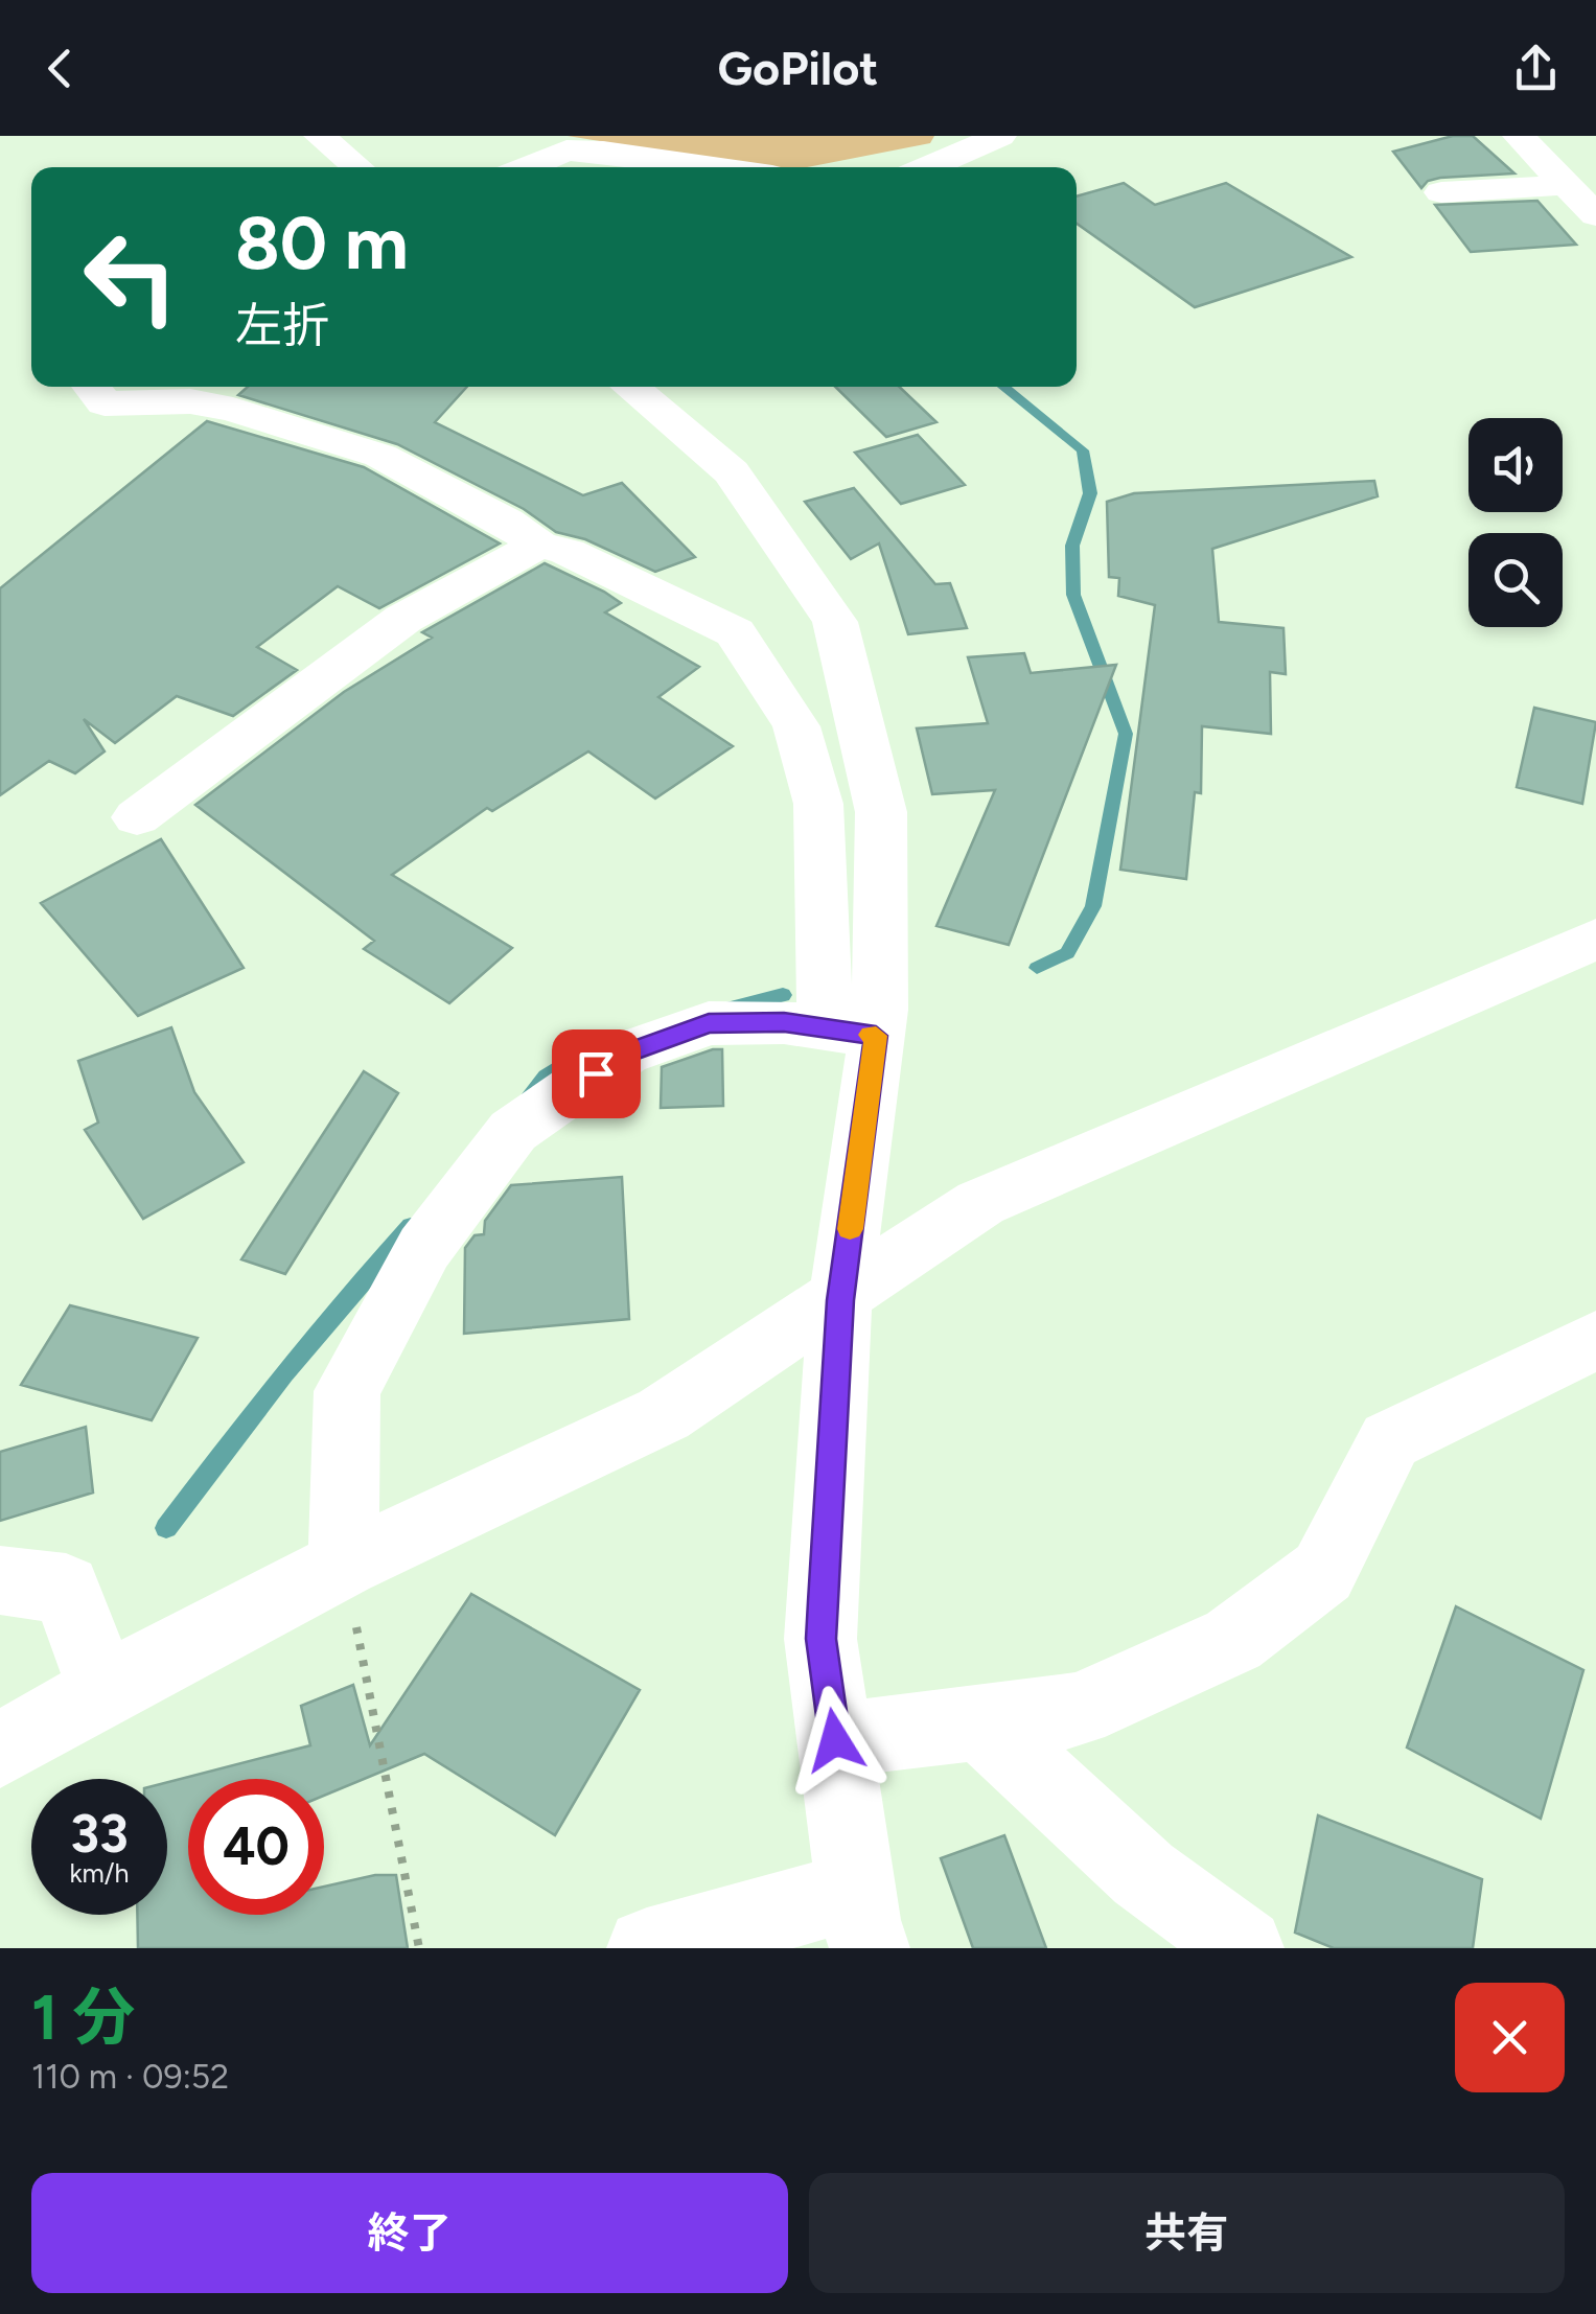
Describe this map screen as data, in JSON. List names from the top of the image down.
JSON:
{
  "page": {
    "header": "GoPilot",
    "turn": ["80 m", "左折"],
    "speed": "33 km/h",
    "limit": "40",
    "heading": ["1 分", "110 m · 09:52"],
    "buttons": ["終了", "共有"]
  }
}
